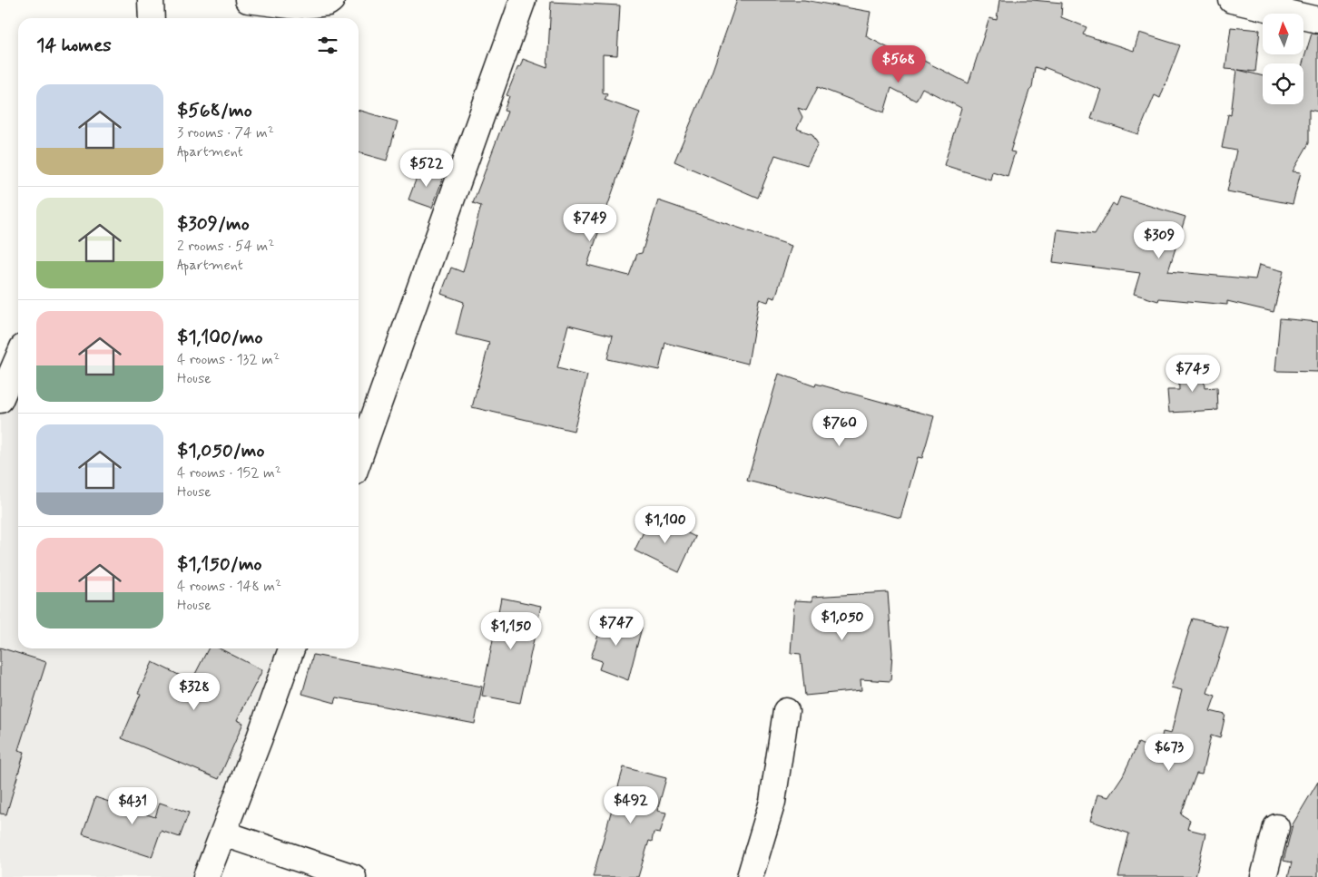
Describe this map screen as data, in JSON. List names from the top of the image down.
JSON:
{
  "north": "top",
  "page": {
    "heading": "14 homes",
    "price": [
      "$568",
      "$522",
      "$749",
      "$309",
      "$745",
      "$760",
      "$1,100",
      "$1,050",
      "$747",
      "$1,150",
      "$328",
      "$673",
      "$492",
      "$431"
    ],
    "list": [
      {
        "name": "$568/mo",
        "note": "3 rooms · 74 m² · Apartment"
      },
      {
        "name": "$309/mo",
        "note": "2 rooms · 54 m² · Apartment"
      },
      {
        "name": "$1,100/mo",
        "note": "4 rooms · 132 m² · House"
      },
      {
        "name": "$1,050/mo",
        "note": "4 rooms · 152 m² · House"
      },
      {
        "name": "$1,150/mo",
        "note": "4 rooms · 148 m² · House"
      }
    ]
  }
}
